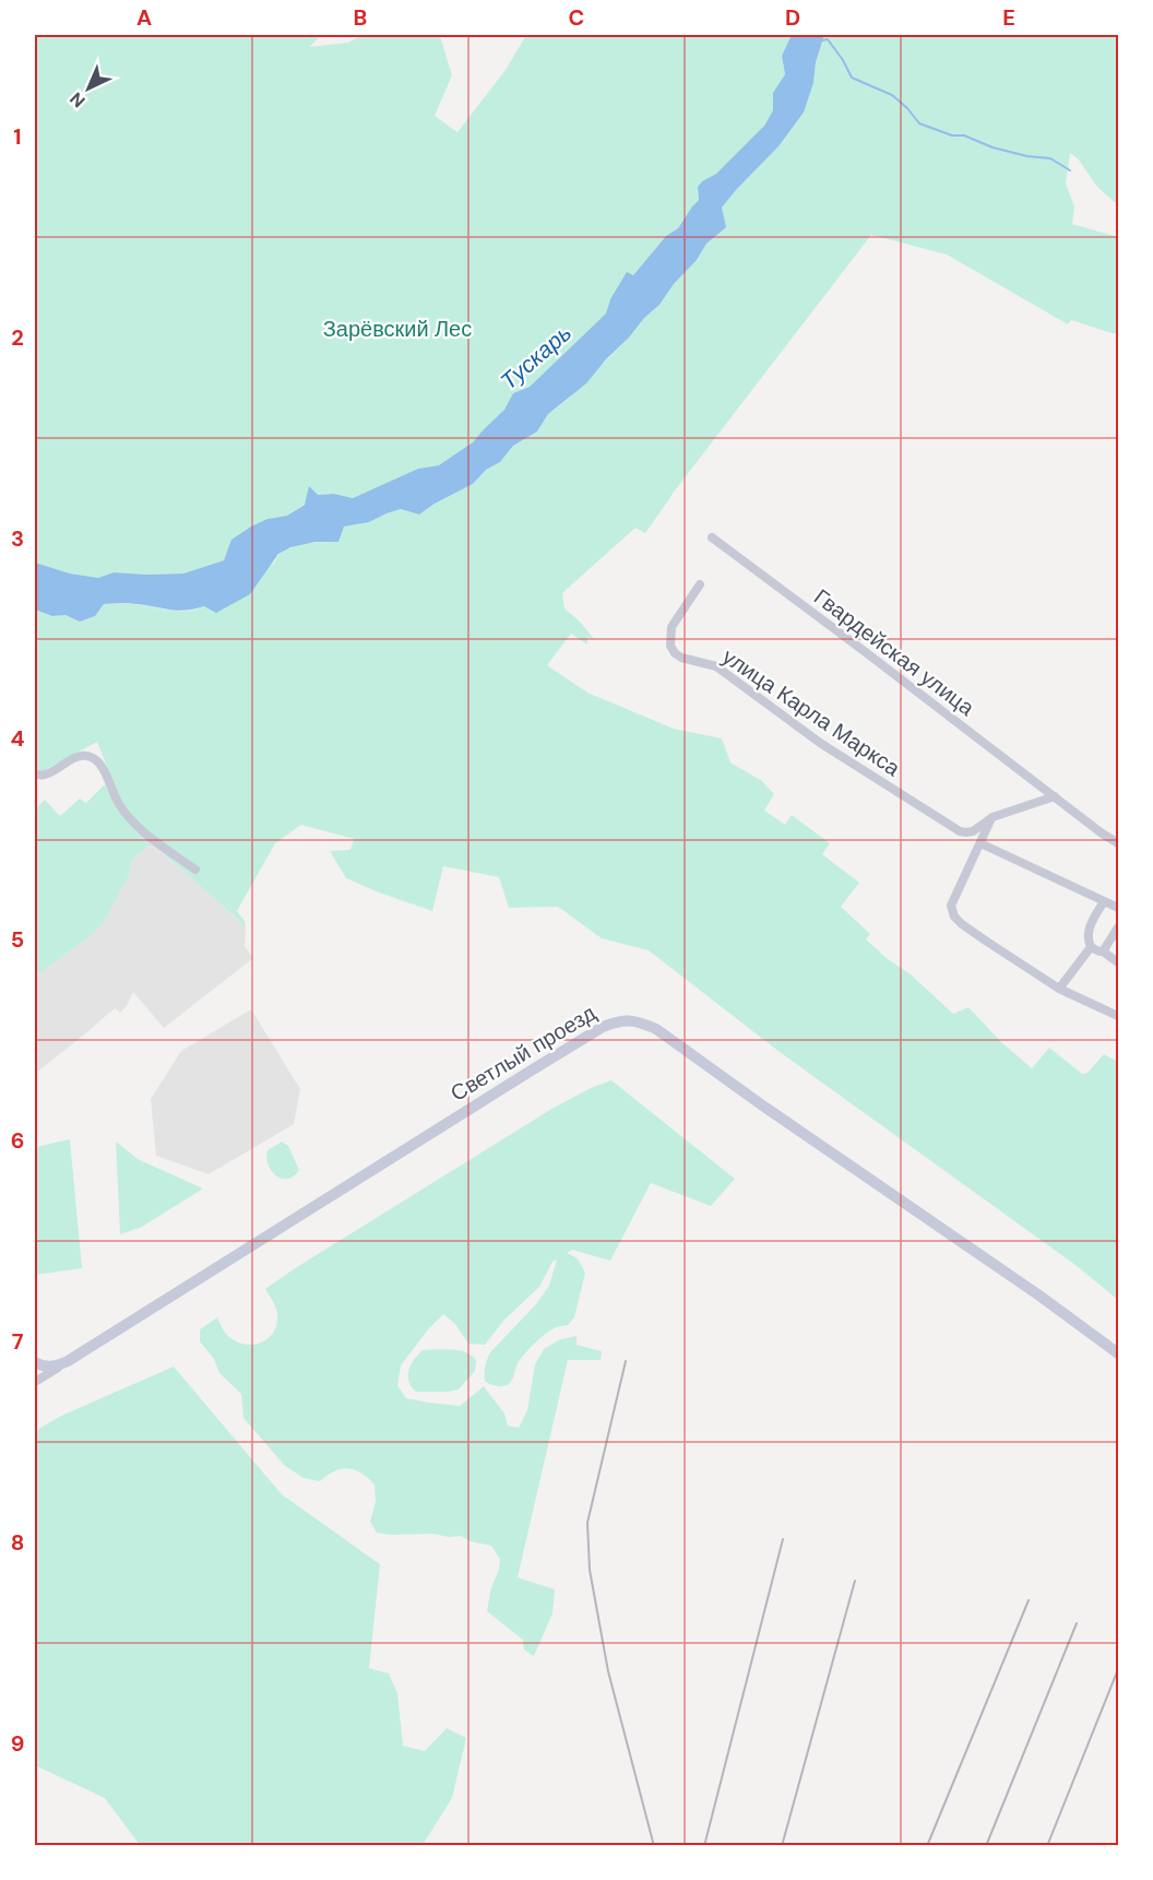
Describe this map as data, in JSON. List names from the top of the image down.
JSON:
{
  "streets": {
    "street": ["Гвардейская улица", "улица Карла Маркса", "Светлый проезд"]
  },
  "crossings": [
    ["Гвардейская улица", "улица Карла Маркса"]
  ],
  "water": ["Тускарь"],
  "parks": ["Зарёвский Лес"],
  "north": "bottom left",
  "grid": {
    "columns": [
      "A",
      "B",
      "C",
      "D",
      "E"
    ],
    "rows": [
      "1",
      "2",
      "3",
      "4",
      "5",
      "6",
      "7",
      "8",
      "9"
    ]
  }
}
